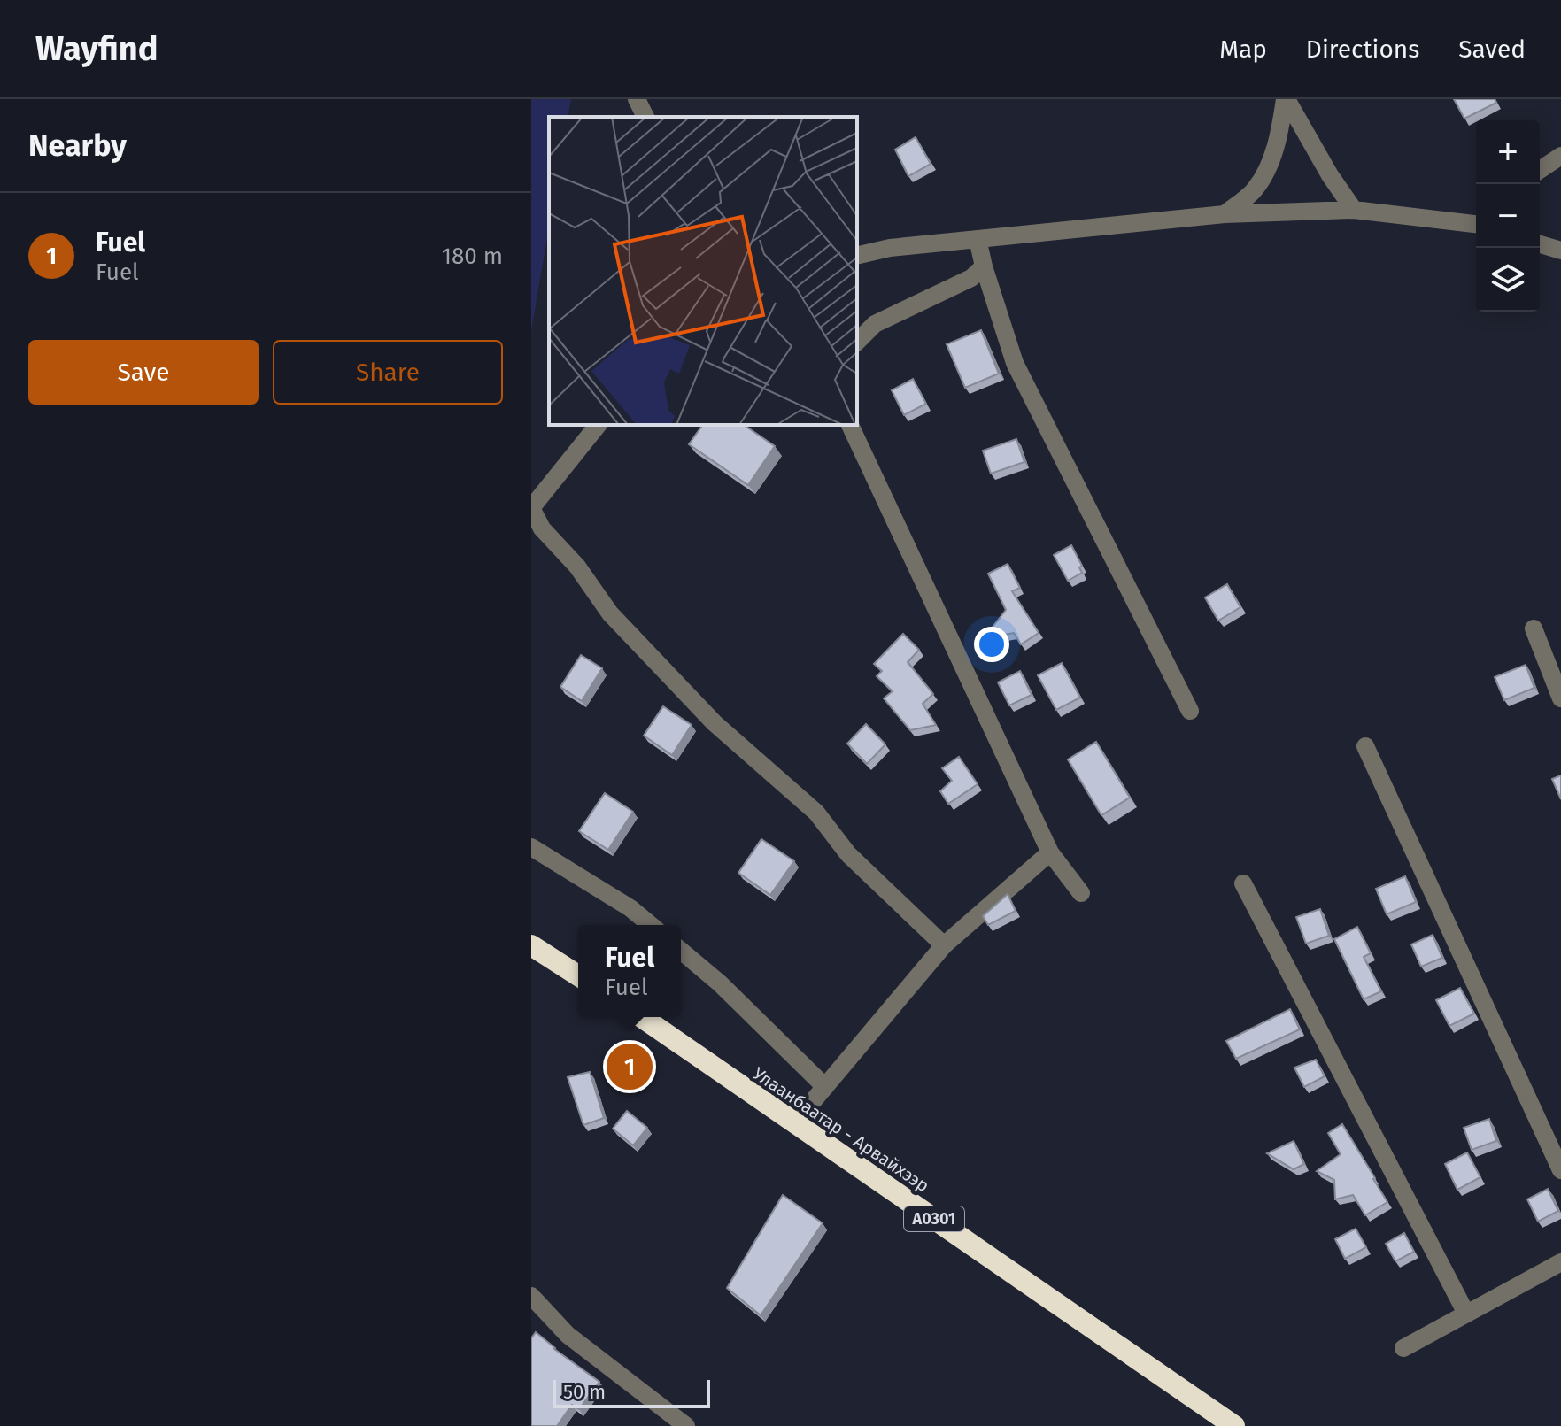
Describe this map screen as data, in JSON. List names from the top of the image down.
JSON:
{
  "streets": {
    "highway": ["Улаанбаатар - Арвайхээр", "A0301"]
  },
  "scale_bar": "50 m",
  "page": {
    "header": "Wayfind",
    "nav": ["Map", "Directions", "Saved"],
    "heading": "Nearby",
    "map_buttons": ["+", "−"],
    "list": [
      {
        "mark": "1",
        "name": "Fuel",
        "note": "Fuel",
        "value": "180 m"
      }
    ],
    "buttons": ["Save", "Share"],
    "popup": ["Fuel", "Fuel"],
    "pins": "1",
    "scale": "50 m"
  }
}
